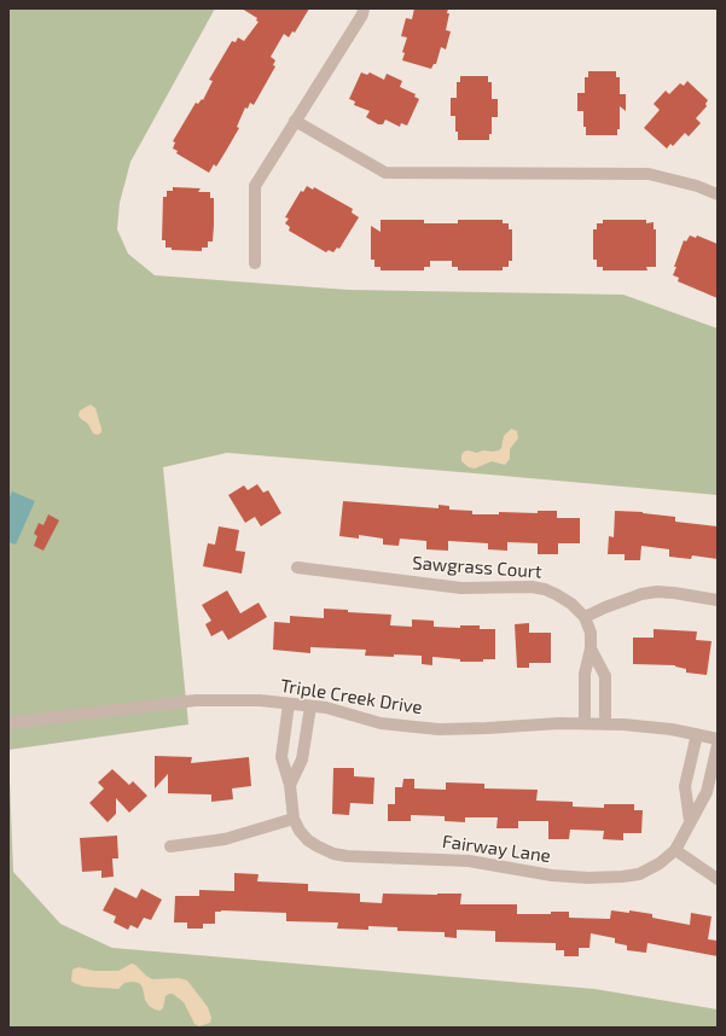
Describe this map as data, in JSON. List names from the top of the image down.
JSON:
{
  "streets": {
    "street": ["Sawgrass Court", "Triple Creek Drive", "Fairway Lane"]
  },
  "crossings": [
    ["Triple Creek Drive", "Fairway Lane"]
  ]
}
